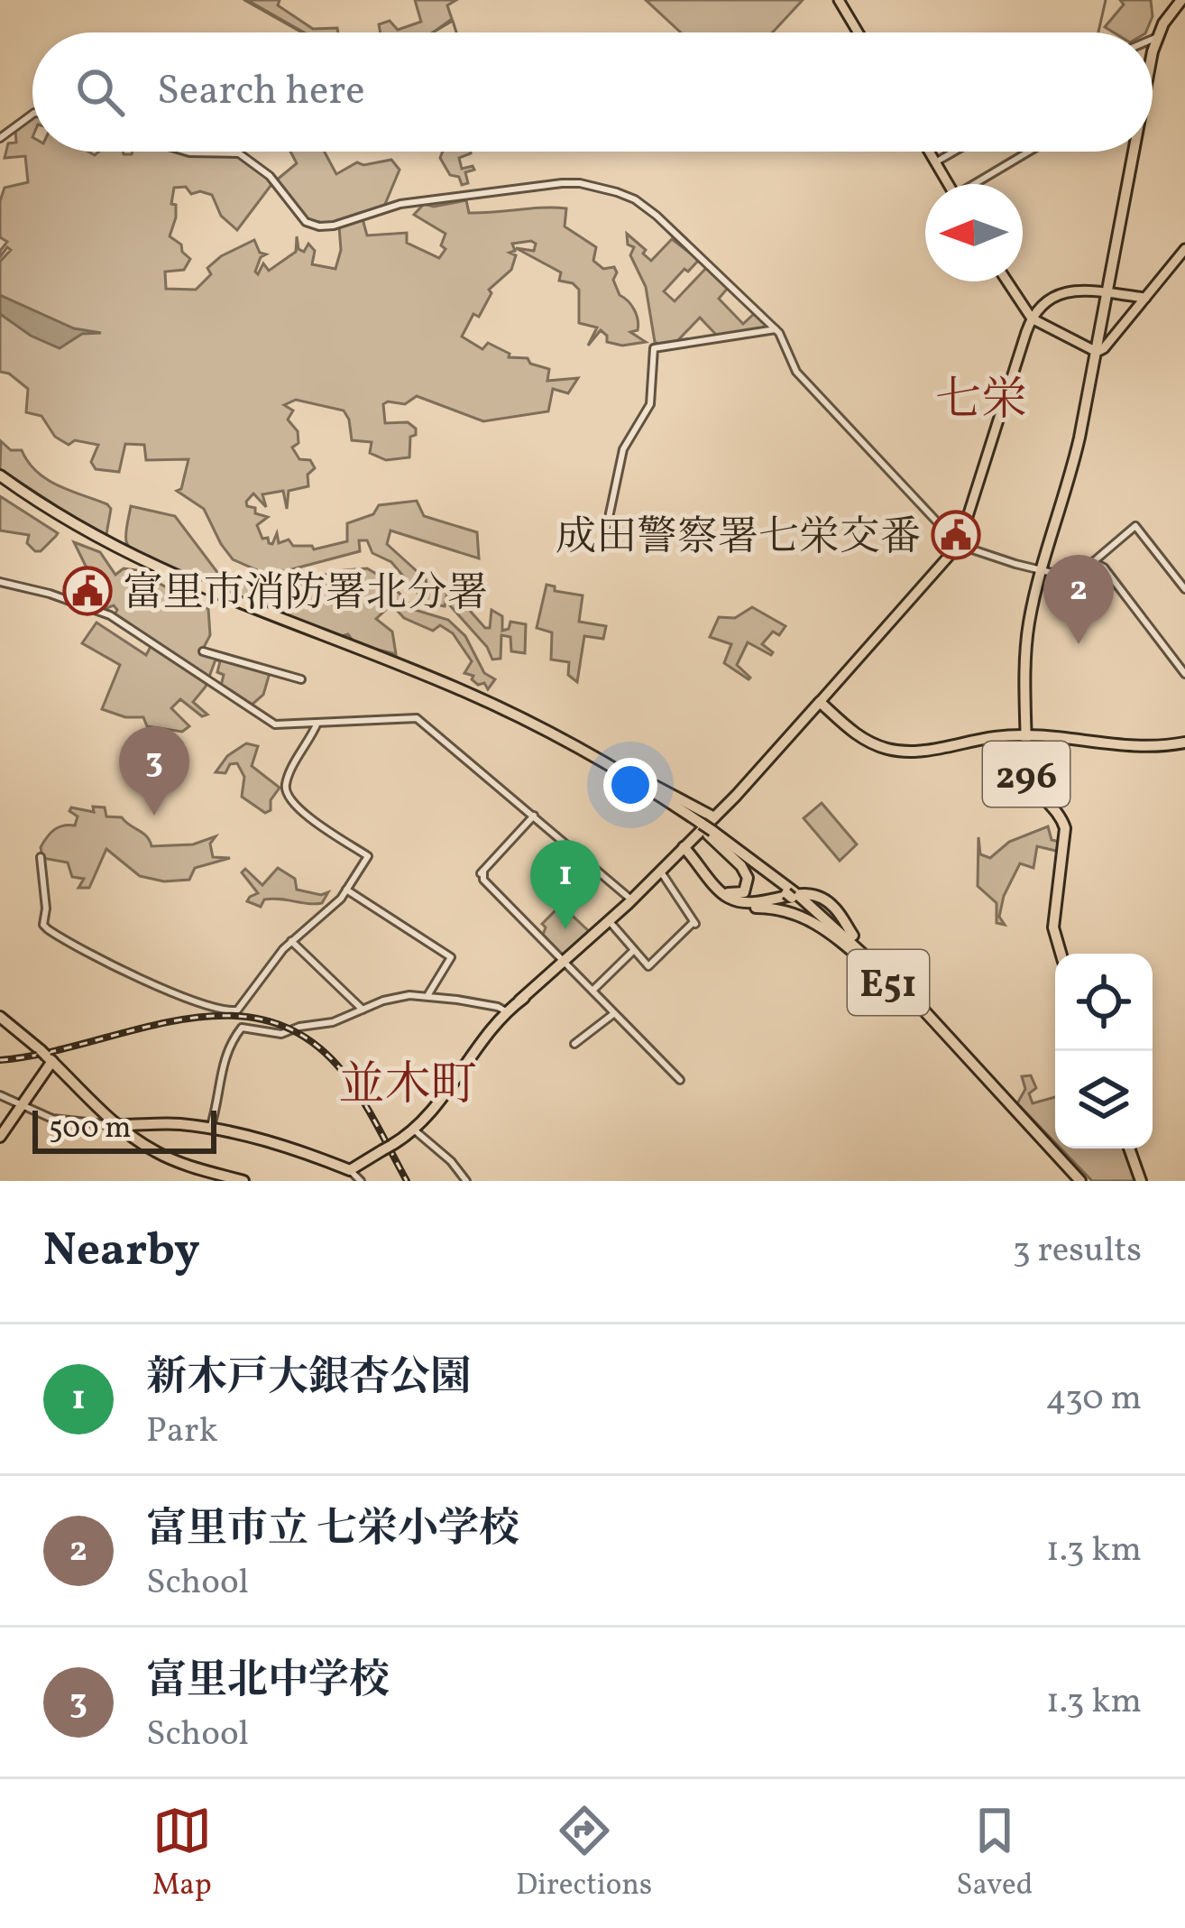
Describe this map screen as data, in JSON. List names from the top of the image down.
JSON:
{
  "streets": {
    "highway": ["296", "E51"]
  },
  "districts": ["七栄", "並木町"],
  "places": {
    "public building": ["成田警察署七栄交番", "富里市消防署北分署"]
  },
  "scale_bar": "500 m",
  "north": "left",
  "page": {
    "search": "Search here",
    "pins": ["2", "3", "1"],
    "scale": "500 m",
    "heading": ["Nearby", "3 results"],
    "list": [
      {
        "mark": "1",
        "name": "新木戸大銀杏公園",
        "note": "Park",
        "value": "430 m"
      },
      {
        "mark": "2",
        "name": "富里市立 七栄小学校",
        "note": "School",
        "value": "1.3 km"
      },
      {
        "mark": "3",
        "name": "富里北中学校",
        "note": "School",
        "value": "1.3 km"
      }
    ],
    "nav": ["Map", "Directions", "Saved"]
  }
}
